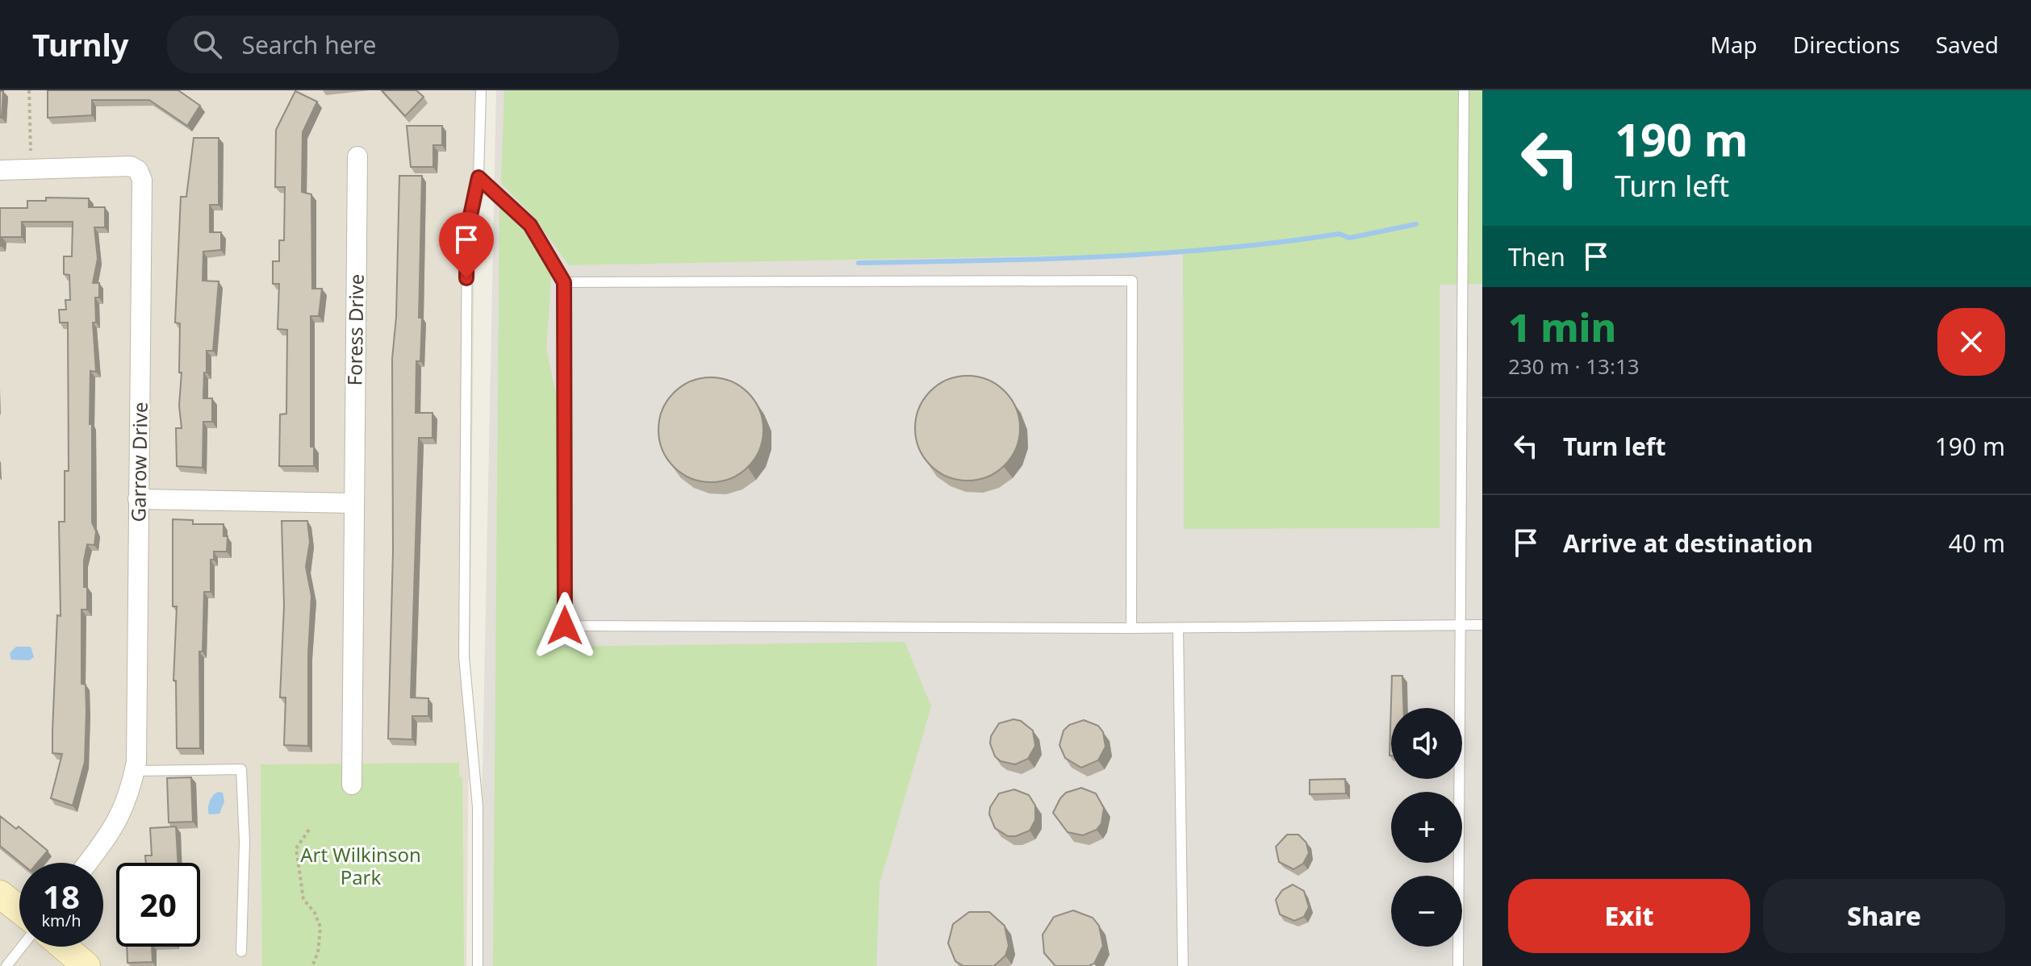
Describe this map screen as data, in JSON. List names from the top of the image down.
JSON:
{
  "streets": {
    "street": ["Foress Drive", "Garrow Drive"]
  },
  "parks": ["Art Wilkinson Park"],
  "page": {
    "header": "Turnly",
    "search": "Search here",
    "nav": ["Map", "Directions", "Saved"],
    "turn": ["190 m", "Turn left"],
    "then": "Then",
    "heading": ["1 min", "230 m · 13:13"],
    "list": [
      {
        "name": "Turn left",
        "value": "190 m"
      },
      {
        "name": "Arrive at destination",
        "value": "40 m"
      }
    ],
    "map_buttons": ["+", "−"],
    "speed": "18 km/h",
    "limit": "20",
    "buttons": ["Exit", "Share"]
  }
}
